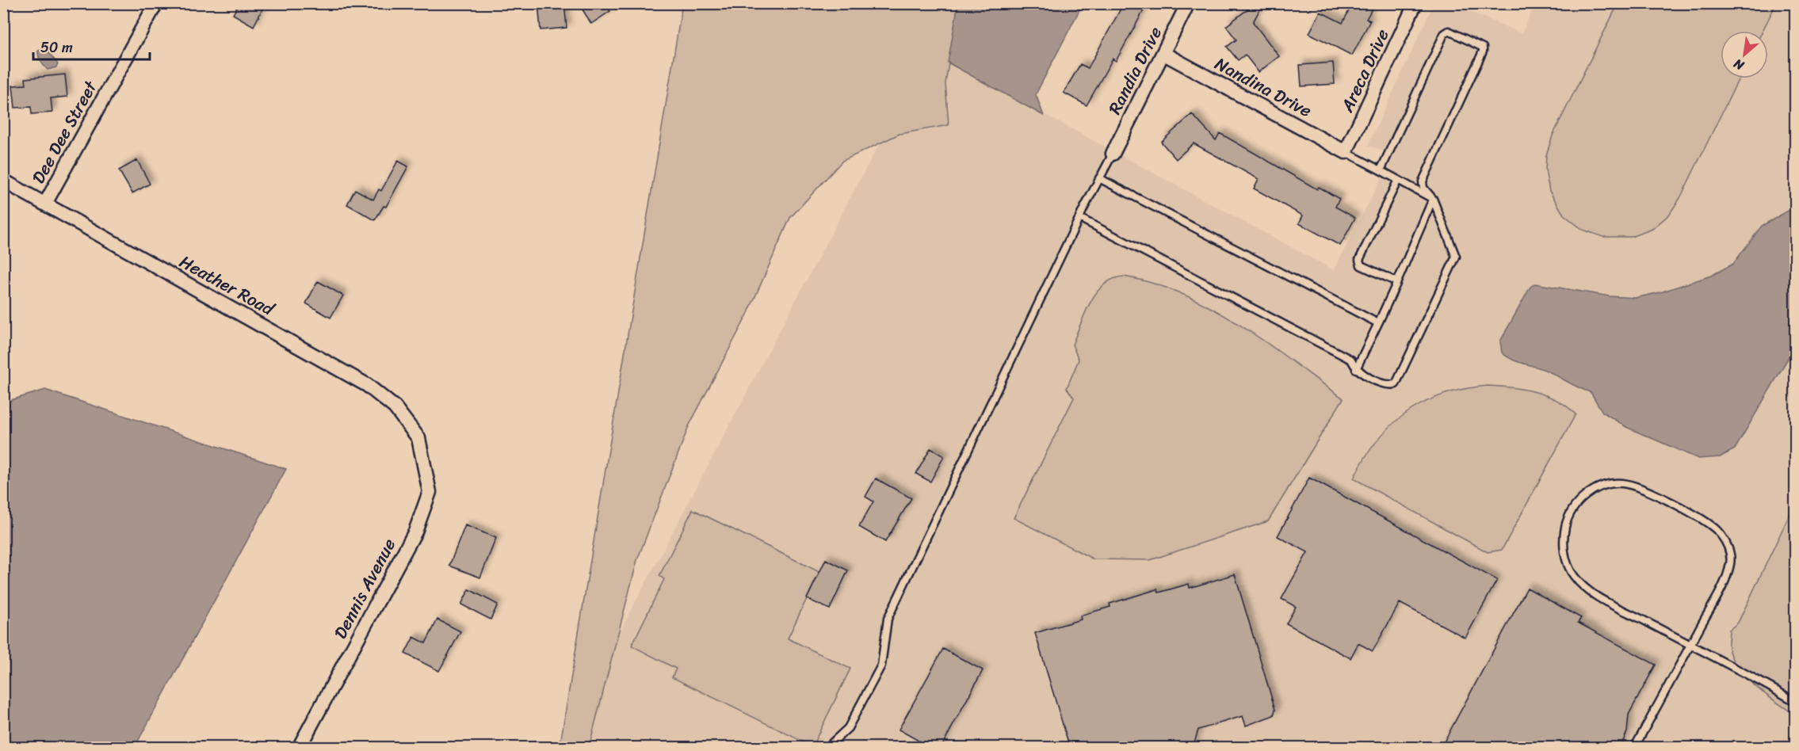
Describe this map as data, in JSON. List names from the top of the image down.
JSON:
{
  "streets": {
    "street": [
      "Randia Drive",
      "Areca Drive",
      "Nandina Drive",
      "Dee Dee Street",
      "Heather Road",
      "Dennis Avenue"
    ]
  },
  "crossings": [
    ["Randia Drive", "Nandina Drive"],
    ["Areca Drive", "Nandina Drive"],
    ["Dee Dee Street", "Heather Road"],
    ["Heather Road", "Dennis Avenue"]
  ],
  "scale_bar": "50 m",
  "north": "bottom left"
}
